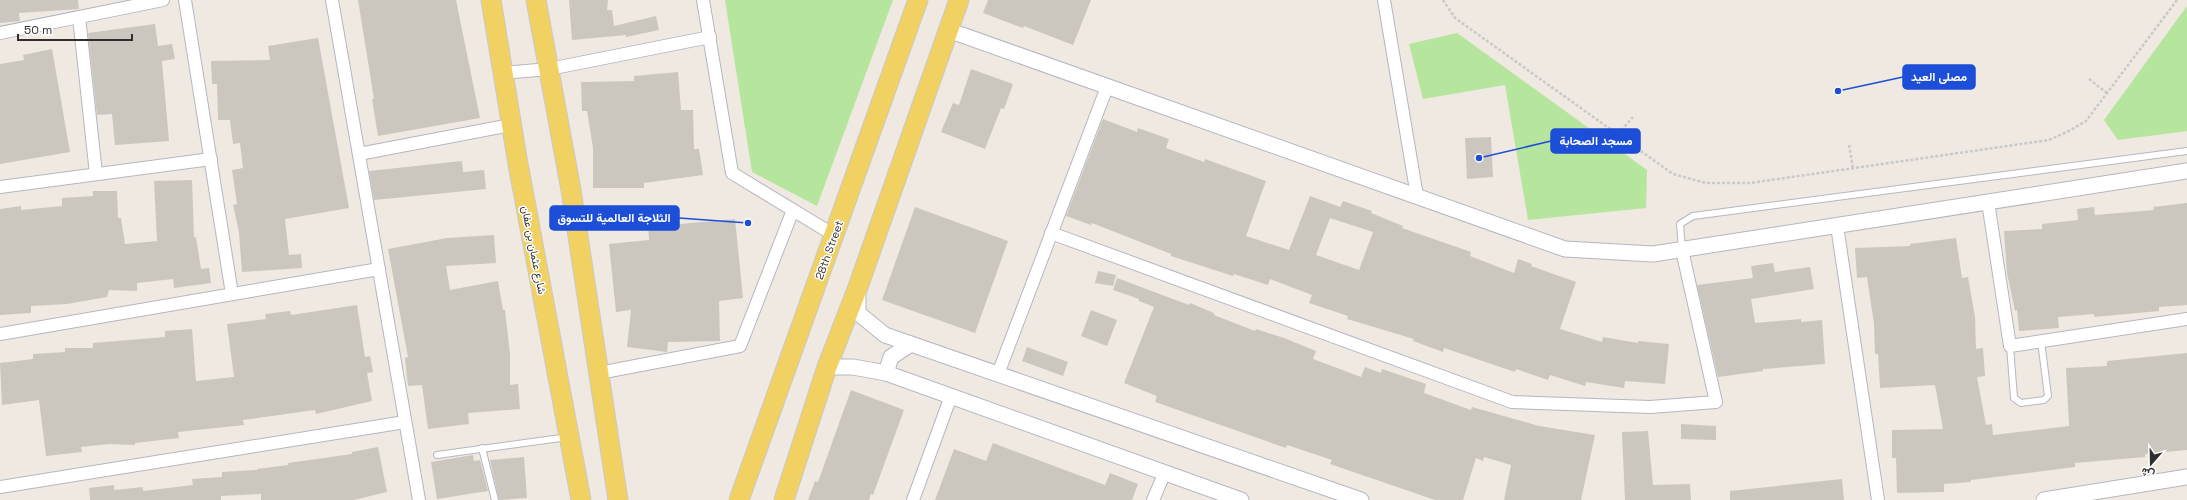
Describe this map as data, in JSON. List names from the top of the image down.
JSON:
{
  "streets": {
    "main road": ["شارع عثمان بن عفان", "28th Street"]
  },
  "places": ["مصلى العيد", "مسجد الصحابة", "الثلاجة العالمية للتسوق"],
  "scale_bar": "50 m",
  "north": "bottom"
}
